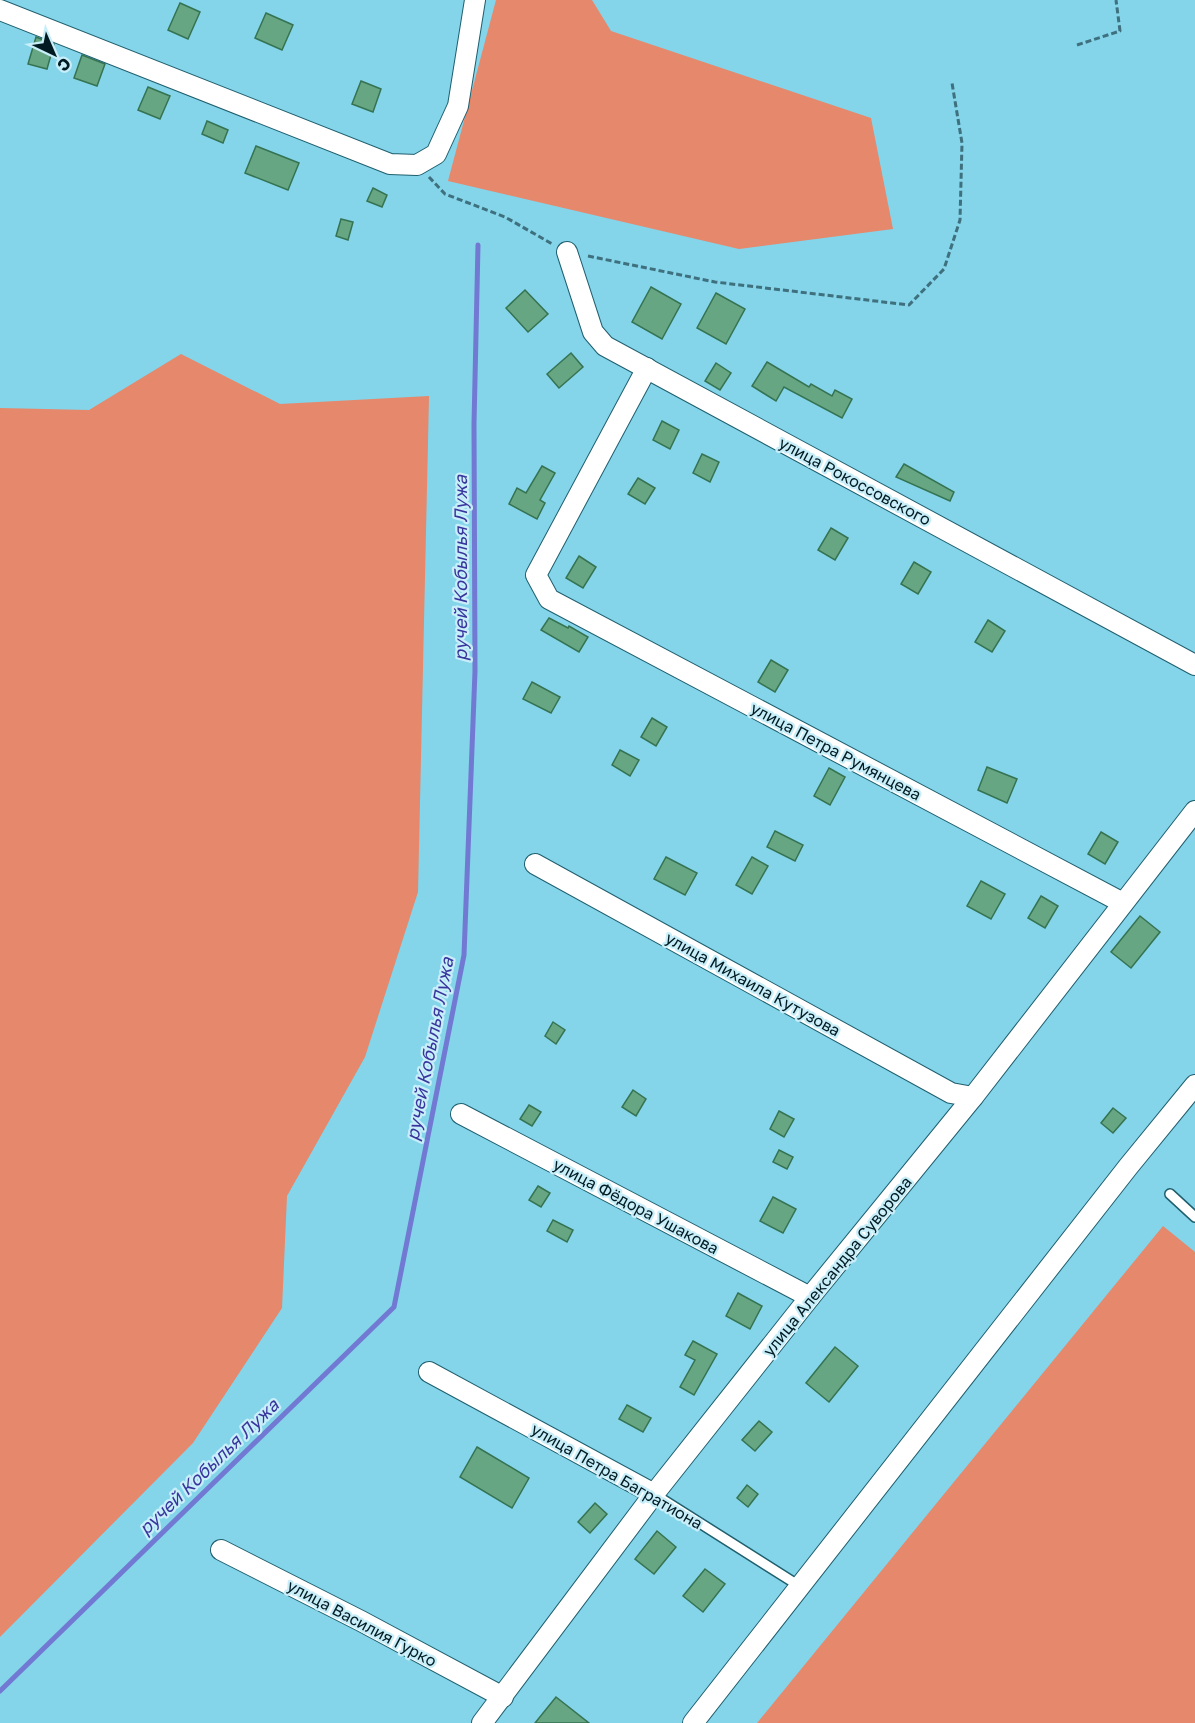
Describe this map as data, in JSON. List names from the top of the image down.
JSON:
{
  "streets": {
    "street": [
      "улица Рокоссовского",
      "улица Петра Румянцева",
      "улица Михаила Кутузова",
      "улица Фёдора Ушакова",
      "улица Александра Суворова",
      "улица Петра Багратиона",
      "улица Василия Гурко"
    ]
  },
  "crossings": [
    ["улица Рокоссовского", "улица Петра Румянцева"],
    ["улица Петра Румянцева", "улица Александра Суворова"],
    ["улица Михаила Кутузова", "улица Александра Суворова"],
    ["улица Фёдора Ушакова", "улица Александра Суворова"],
    ["улица Александра Суворова", "улица Петра Багратиона"],
    ["улица Александра Суворова", "улица Василия Гурко"]
  ],
  "water": ["ручей Кобылья Лужа"],
  "north": "bottom right"
}
